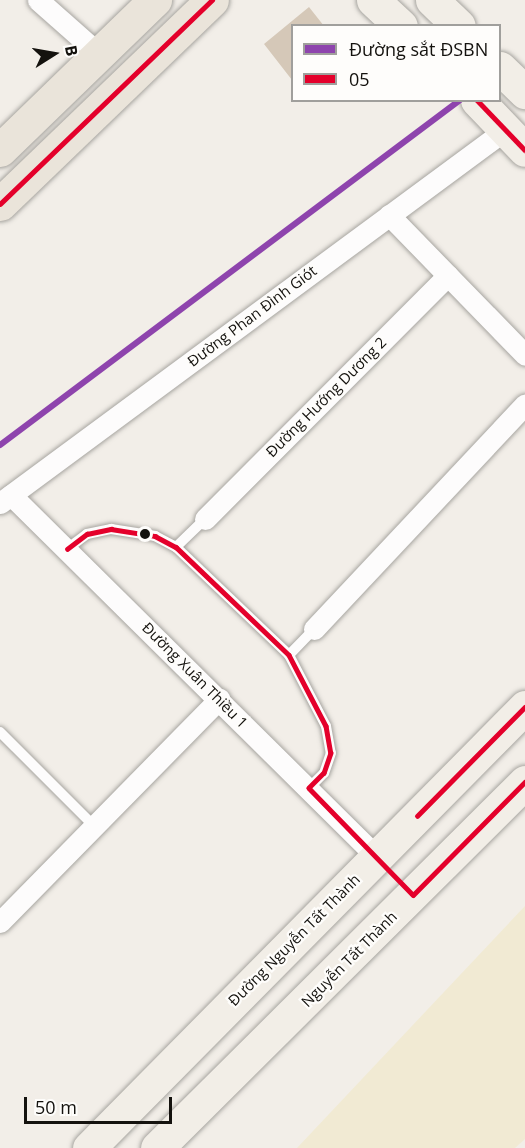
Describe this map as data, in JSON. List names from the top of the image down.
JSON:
{
  "streets": {
    "main road": ["Đường Nguyễn Tất Thành", "Nguyễn Tất Thành"],
    "street": ["Đường Phan Đình Giót", "Đường Hướng Dương 2", "Đường Xuân Thiều 1"]
  },
  "crossings": [
    ["Đường Phan Đình Giót", "Đường Xuân Thiều 1"],
    ["Đường Xuân Thiều 1", "Đường Nguyễn Tất Thành"]
  ],
  "lines": ["transit line 05", "rail line ĐSBN"],
  "legend": ["Đường sắt ĐSBN", "05"],
  "scale_bar": "50 m",
  "north": "right"
}
